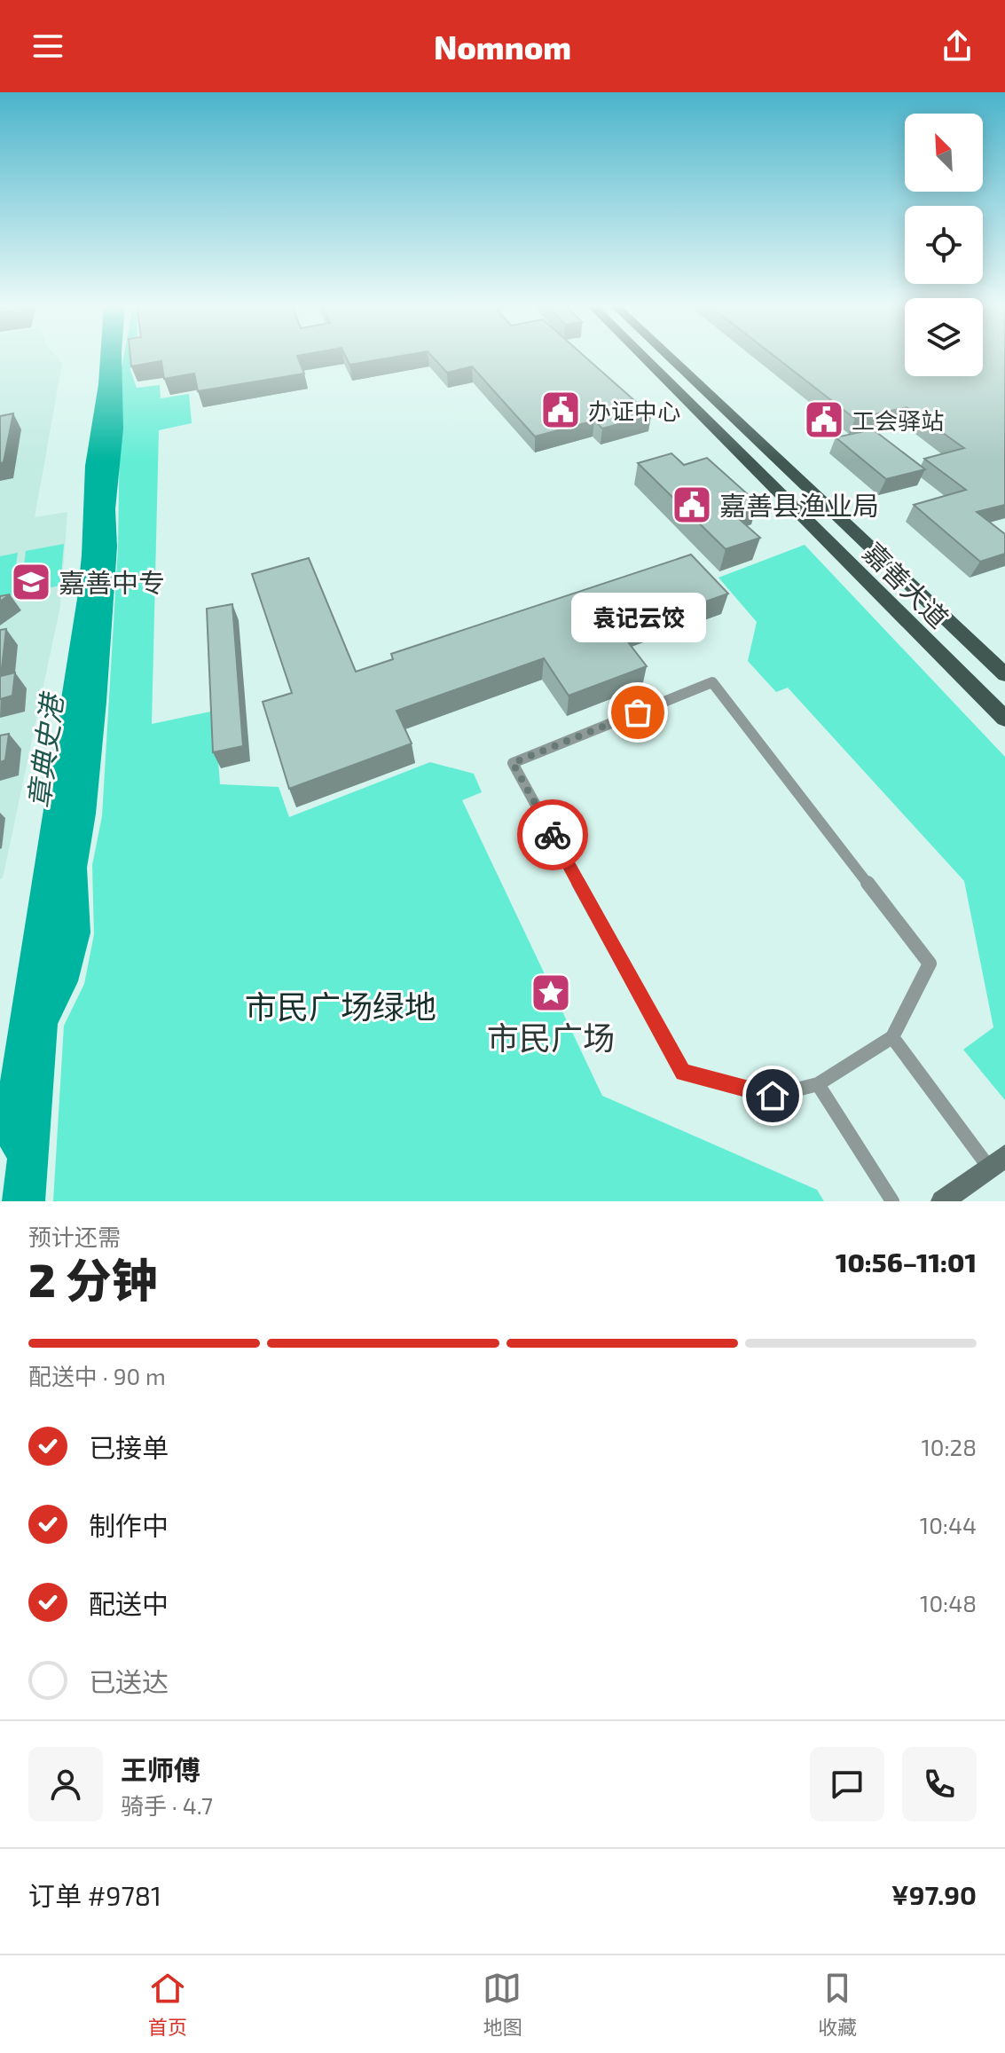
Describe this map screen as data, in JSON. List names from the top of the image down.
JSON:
{
  "streets": {
    "main road": ["嘉善大道"]
  },
  "water": ["章典史港"],
  "parks": ["市民广场绿地"],
  "places": {
    "public building": ["办证中心", "工会驿站", "嘉善县渔业局"],
    "school or university": ["嘉善中专"],
    "other": ["袁记云饺"],
    "place": ["市民广场"]
  },
  "north": "top left",
  "page": {
    "header": "Nomnom",
    "bubble": "袁记云饺",
    "heading": ["2 分钟", "预计还需", "10:56–11:01"],
    "panel": [
      "王师傅",
      "骑手 · 4.7",
      "订单 #9781",
      "¥97.90"
    ],
    "bar": "配送中 · 90 m",
    "list": [
      ["已接单", "10:28"],
      ["制作中", "10:44"],
      ["配送中", "10:48"],
      "已送达"
    ],
    "tabs": ["首页", "地图", "收藏"]
  }
}
